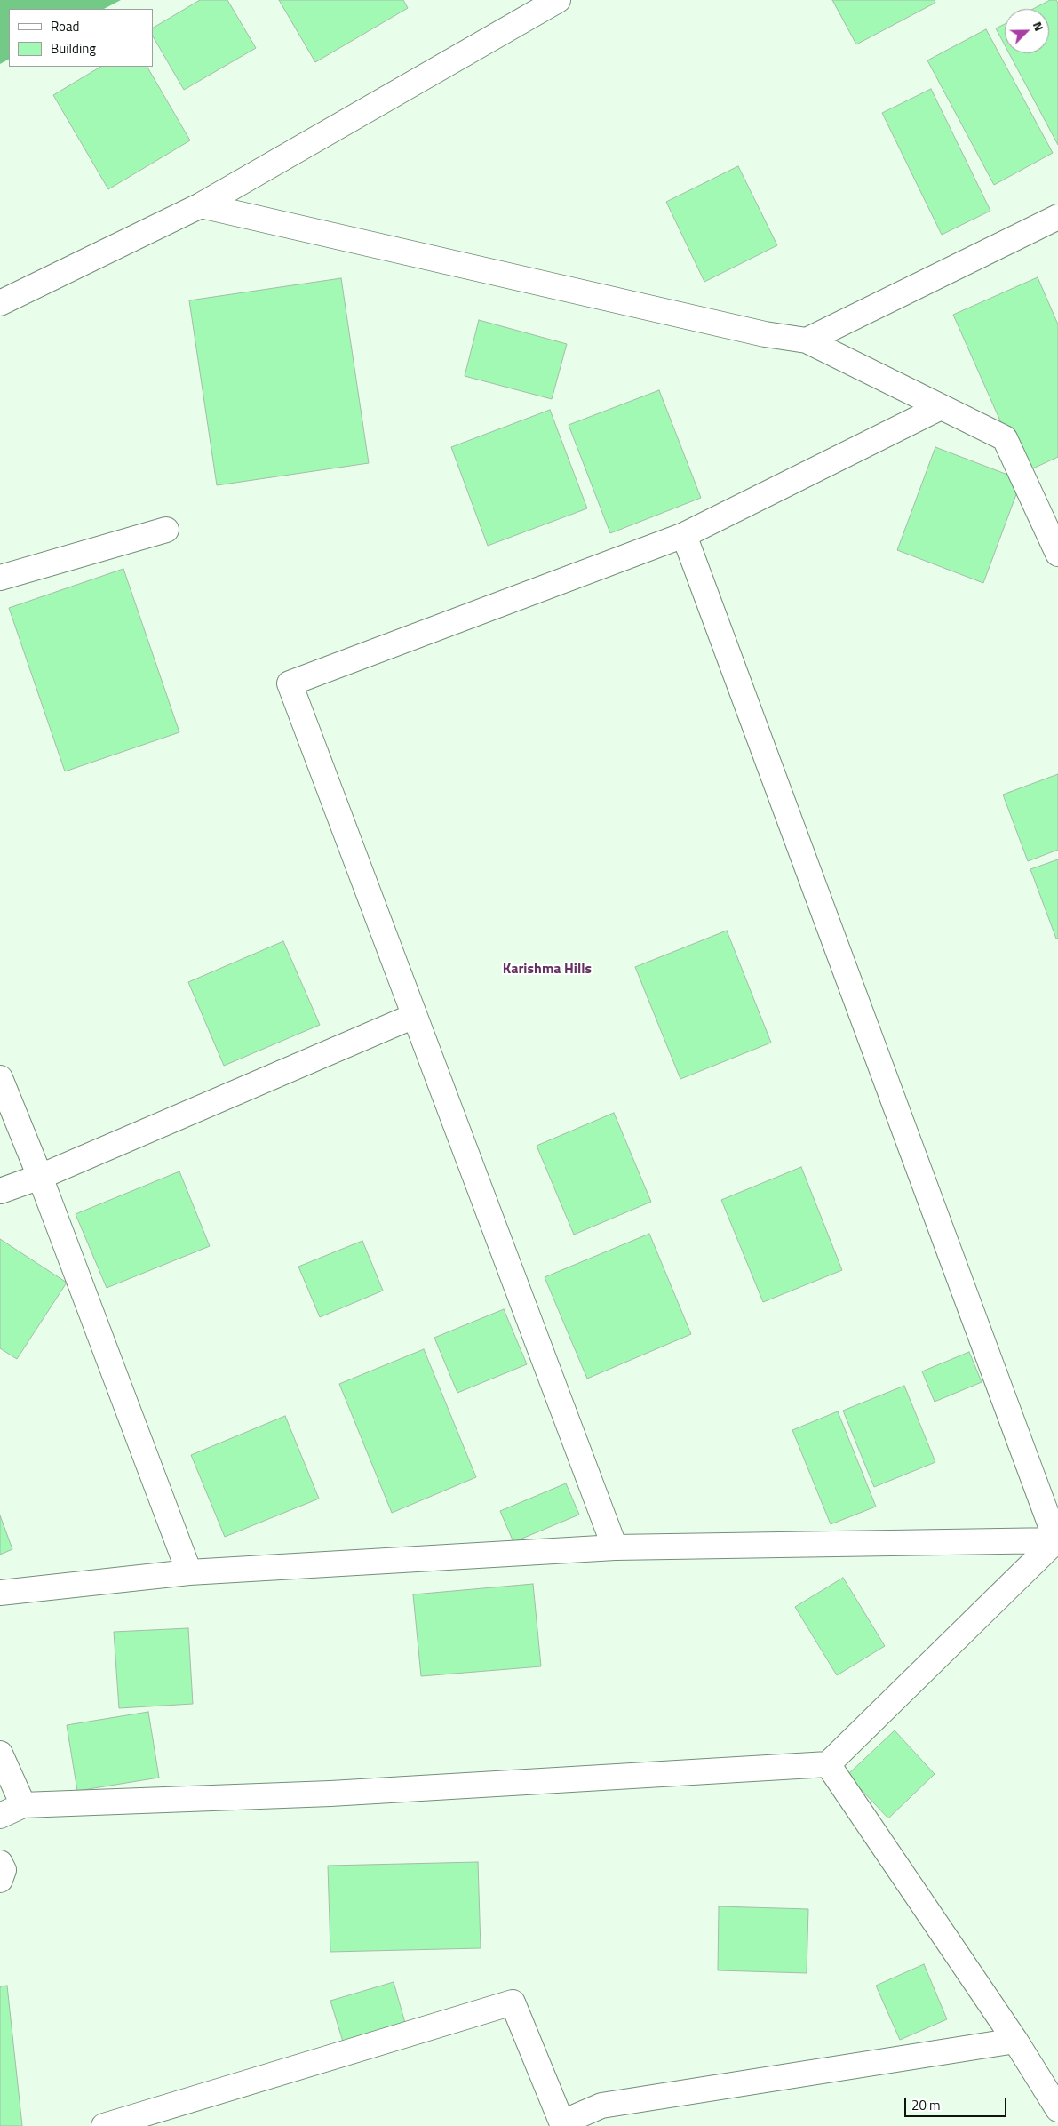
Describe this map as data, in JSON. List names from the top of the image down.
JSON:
{
  "districts": ["Karishma Hills"],
  "legend": ["Road", "Building"],
  "scale_bar": "20 m",
  "north": "top right"
}
